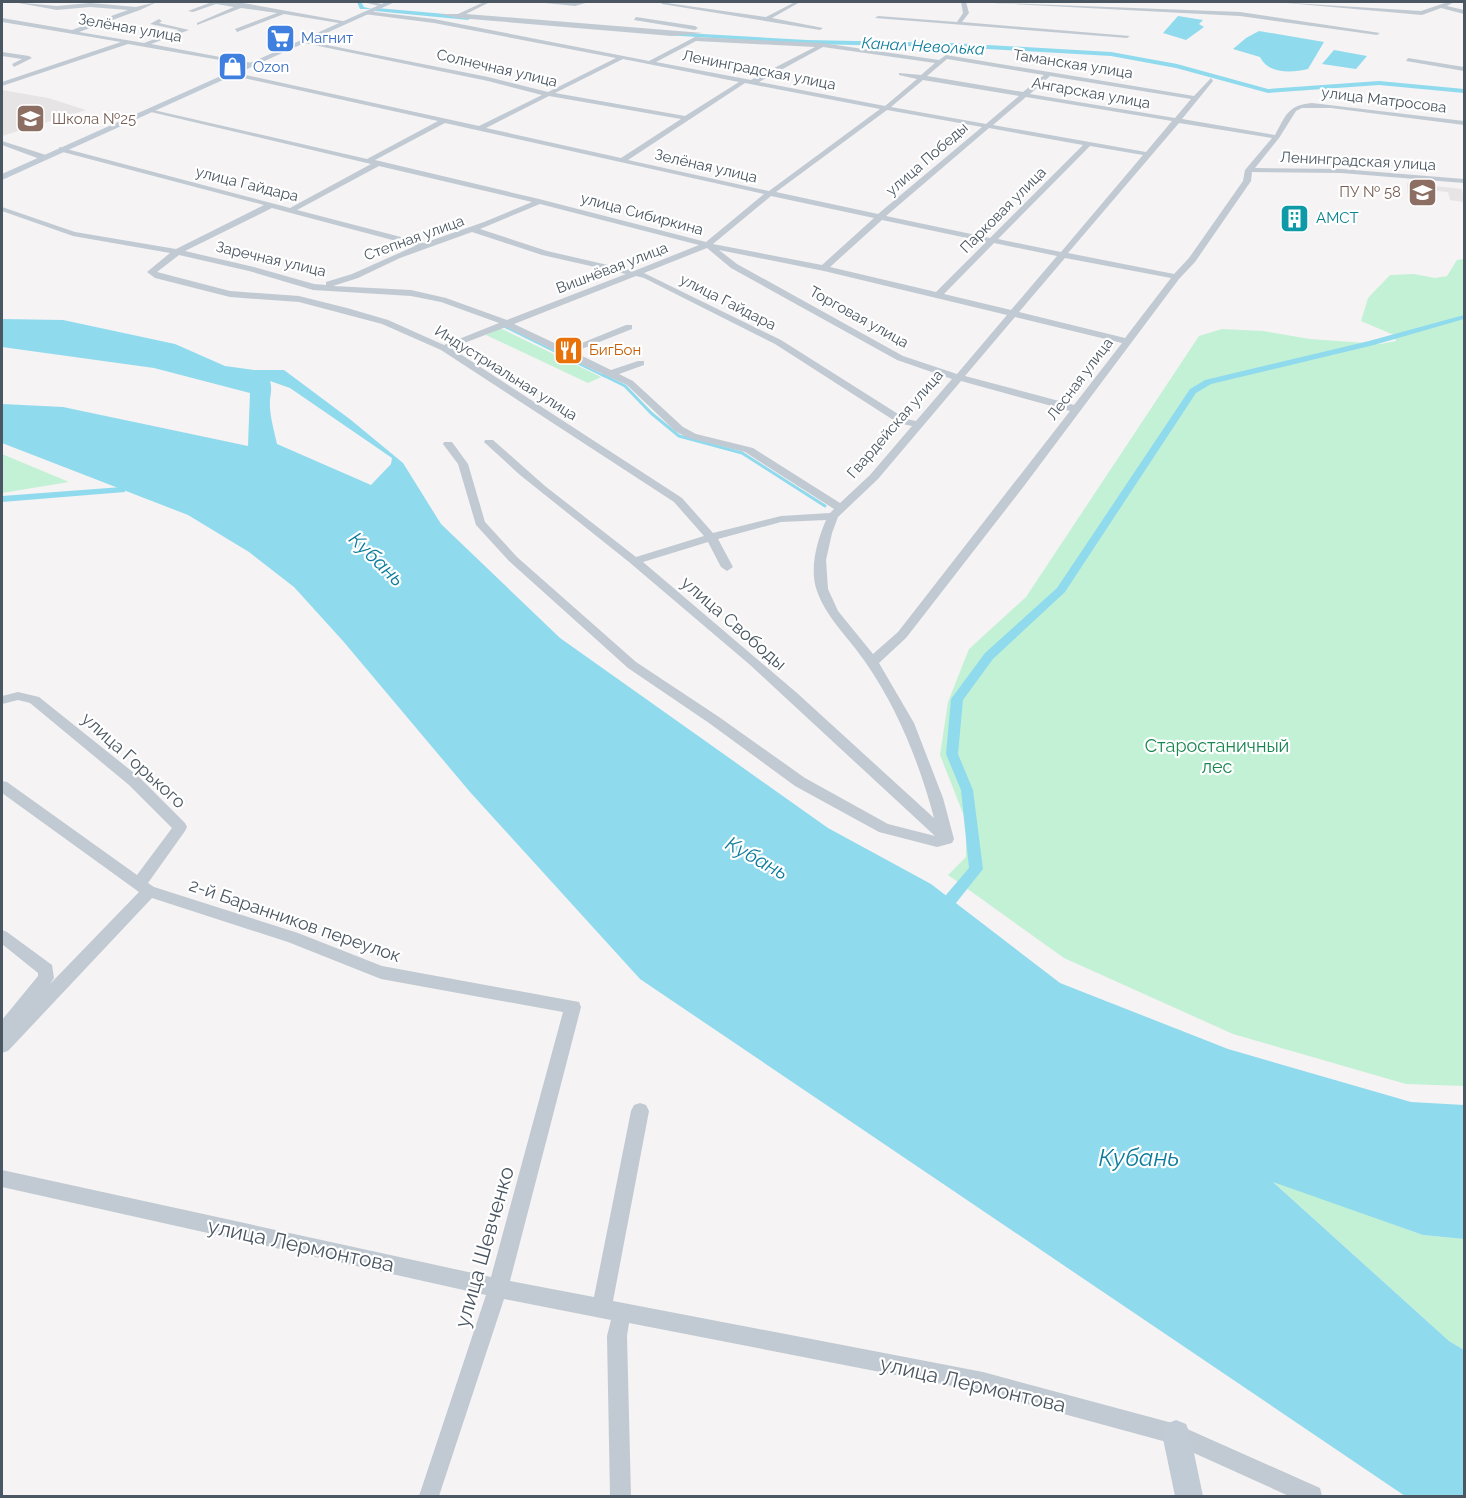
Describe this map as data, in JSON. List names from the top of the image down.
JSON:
{
  "streets": {
    "street": [
      "Зелёная улица",
      "Таманская улица",
      "Солнечная улица",
      "Ленинградская улица",
      "Ангарская улица",
      "улица Матросова",
      "улица Победы",
      "улица Гайдара",
      "Парковая улица",
      "улица Сибиркина",
      "Степная улица",
      "Заречная улица",
      "Вишнёвая улица",
      "Торговая улица",
      "Индустриальная улица",
      "Лесная улица",
      "Гвардейская улица",
      "улица Свободы",
      "улица Горького",
      "2-й Баранников переулок",
      "улица Лермонтова",
      "улица Шевченко"
    ]
  },
  "crossings": [
    ["Зелёная улица", "улица Победы"],
    ["Зелёная улица", "Парковая улица"],
    ["Зелёная улица", "Вишнёвая улица"],
    ["Зелёная улица", "Лесная улица"],
    ["Зелёная улица", "Гвардейская улица"],
    ["Таманская улица", "Ленинградская улица"],
    ["Таманская улица", "улица Победы"],
    ["Таманская улица", "Вишнёвая улица"],
    ["Таманская улица", "Гвардейская улица"],
    ["Ленинградская улица", "улица Победы"],
    ["Ленинградская улица", "Парковая улица"],
    ["Ленинградская улица", "Вишнёвая улица"],
    ["Ленинградская улица", "Лесная улица"],
    ["Ленинградская улица", "Гвардейская улица"],
    ["Ангарская улица", "улица Победы"],
    ["Ангарская улица", "Вишнёвая улица"],
    ["Ангарская улица", "Лесная улица"],
    ["Ангарская улица", "Гвардейская улица"],
    ["улица Матросова", "Лесная улица"],
    ["улица Победы", "улица Сибиркина"],
    ["улица Гайдара", "Степная улица"],
    ["улица Гайдара", "Вишнёвая улица"],
    ["улица Гайдара", "Гвардейская улица"],
    ["Парковая улица", "улица Сибиркина"],
    ["улица Сибиркина", "Степная улица"],
    ["улица Сибиркина", "Вишнёвая улица"],
    ["улица Сибиркина", "Торговая улица"],
    ["улица Сибиркина", "Лесная улица"],
    ["улица Сибиркина", "Гвардейская улица"],
    ["Степная улица", "Заречная улица"],
    ["Степная улица", "Индустриальная улица"],
    ["Заречная улица", "Вишнёвая улица"],
    ["Заречная улица", "Индустриальная улица"],
    ["Заречная улица", "Гвардейская улица"],
    ["Вишнёвая улица", "Торговая улица"],
    ["Вишнёвая улица", "Индустриальная улица"],
    ["Торговая улица", "Лесная улица"],
    ["Торговая улица", "Гвардейская улица"],
    ["Лесная улица", "Гвардейская улица"],
    ["Гвардейская улица", "улица Свободы"],
    ["улица Горького", "2-й Баранников переулок"],
    ["2-й Баранников переулок", "улица Шевченко"],
    ["улица Лермонтова", "улица Шевченко"]
  ],
  "water": ["Канал Неволька", "Кубань"],
  "parks": ["Старостаничный лес"],
  "places": {
    "supermarket": ["Магнит"],
    "shop": ["Ozon"],
    "school or university": ["Школа №25", "ПУ № 58"],
    "building": ["АМСТ"],
    "restaurant": ["БигБон"]
  }
}
